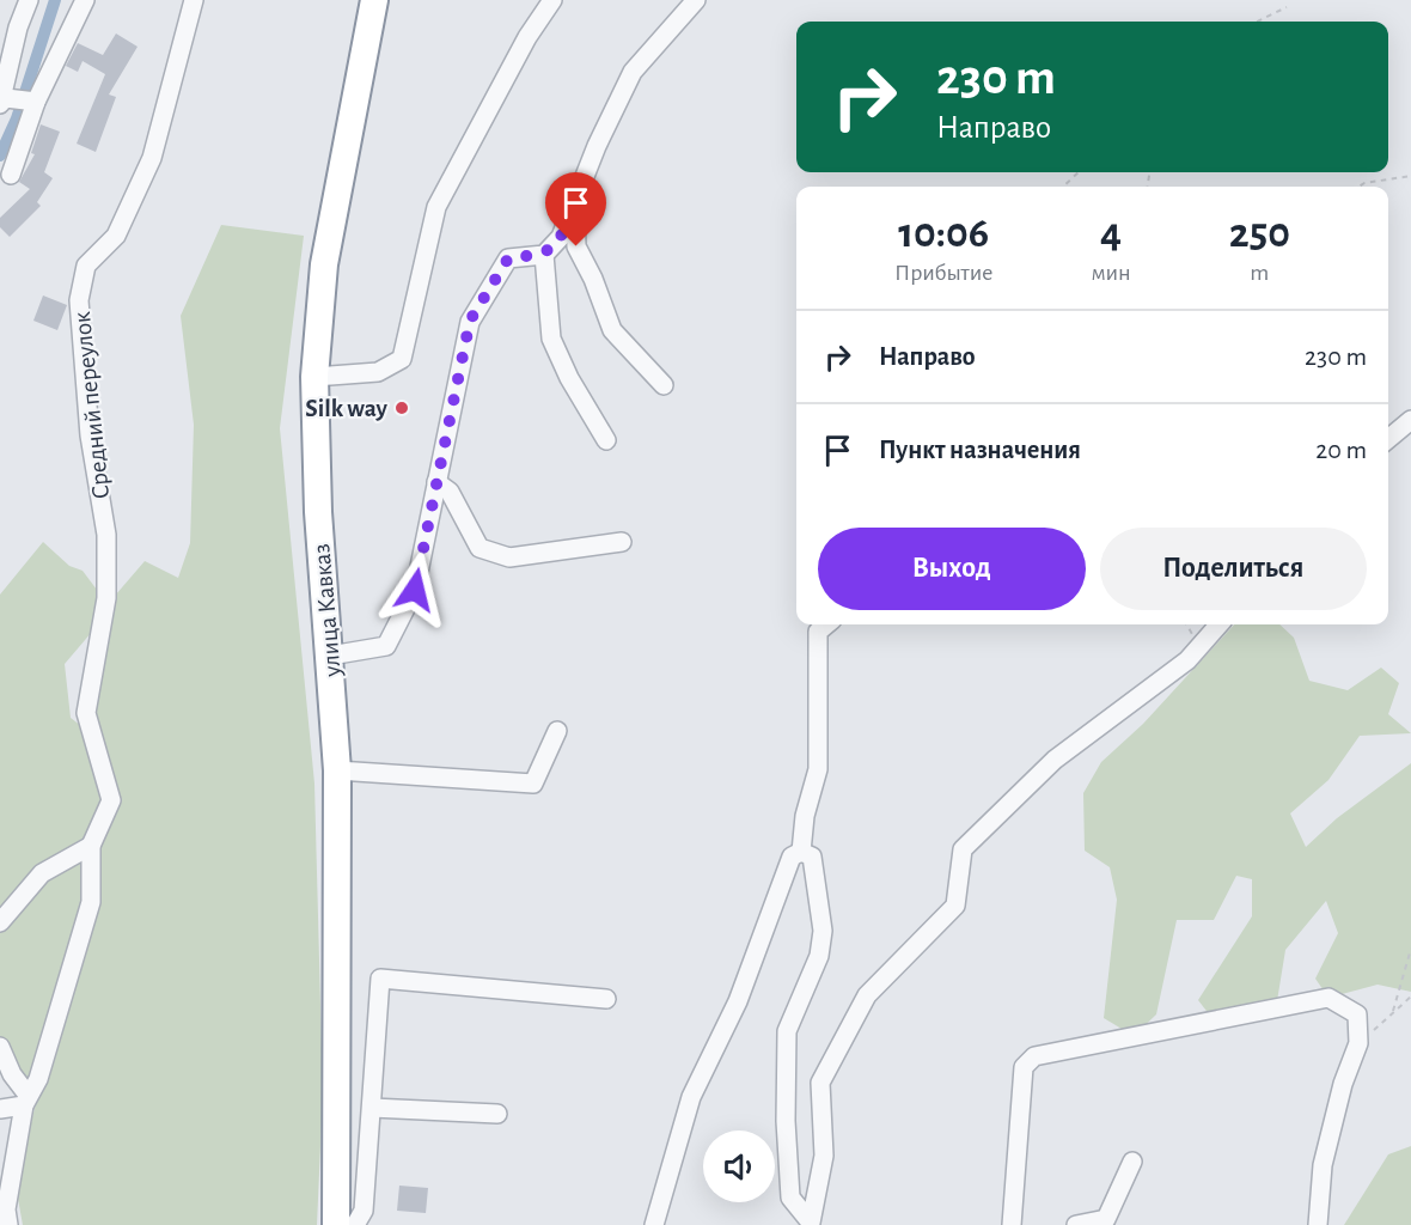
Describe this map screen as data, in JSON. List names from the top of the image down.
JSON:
{
  "streets": {
    "highway": ["улица Кавказ"],
    "street": ["Средний переулок"]
  },
  "places": ["Silk way"],
  "page": {
    "turn": ["230 m", "Направо"],
    "eta": [
      "10:06",
      "Прибытие",
      "4",
      "мин",
      "250",
      "m"
    ],
    "list": [
      {
        "name": "Направо",
        "value": "230 m"
      },
      {
        "name": "Пункт назначения",
        "value": "20 m"
      }
    ],
    "buttons": ["Выход", "Поделиться"]
  }
}
